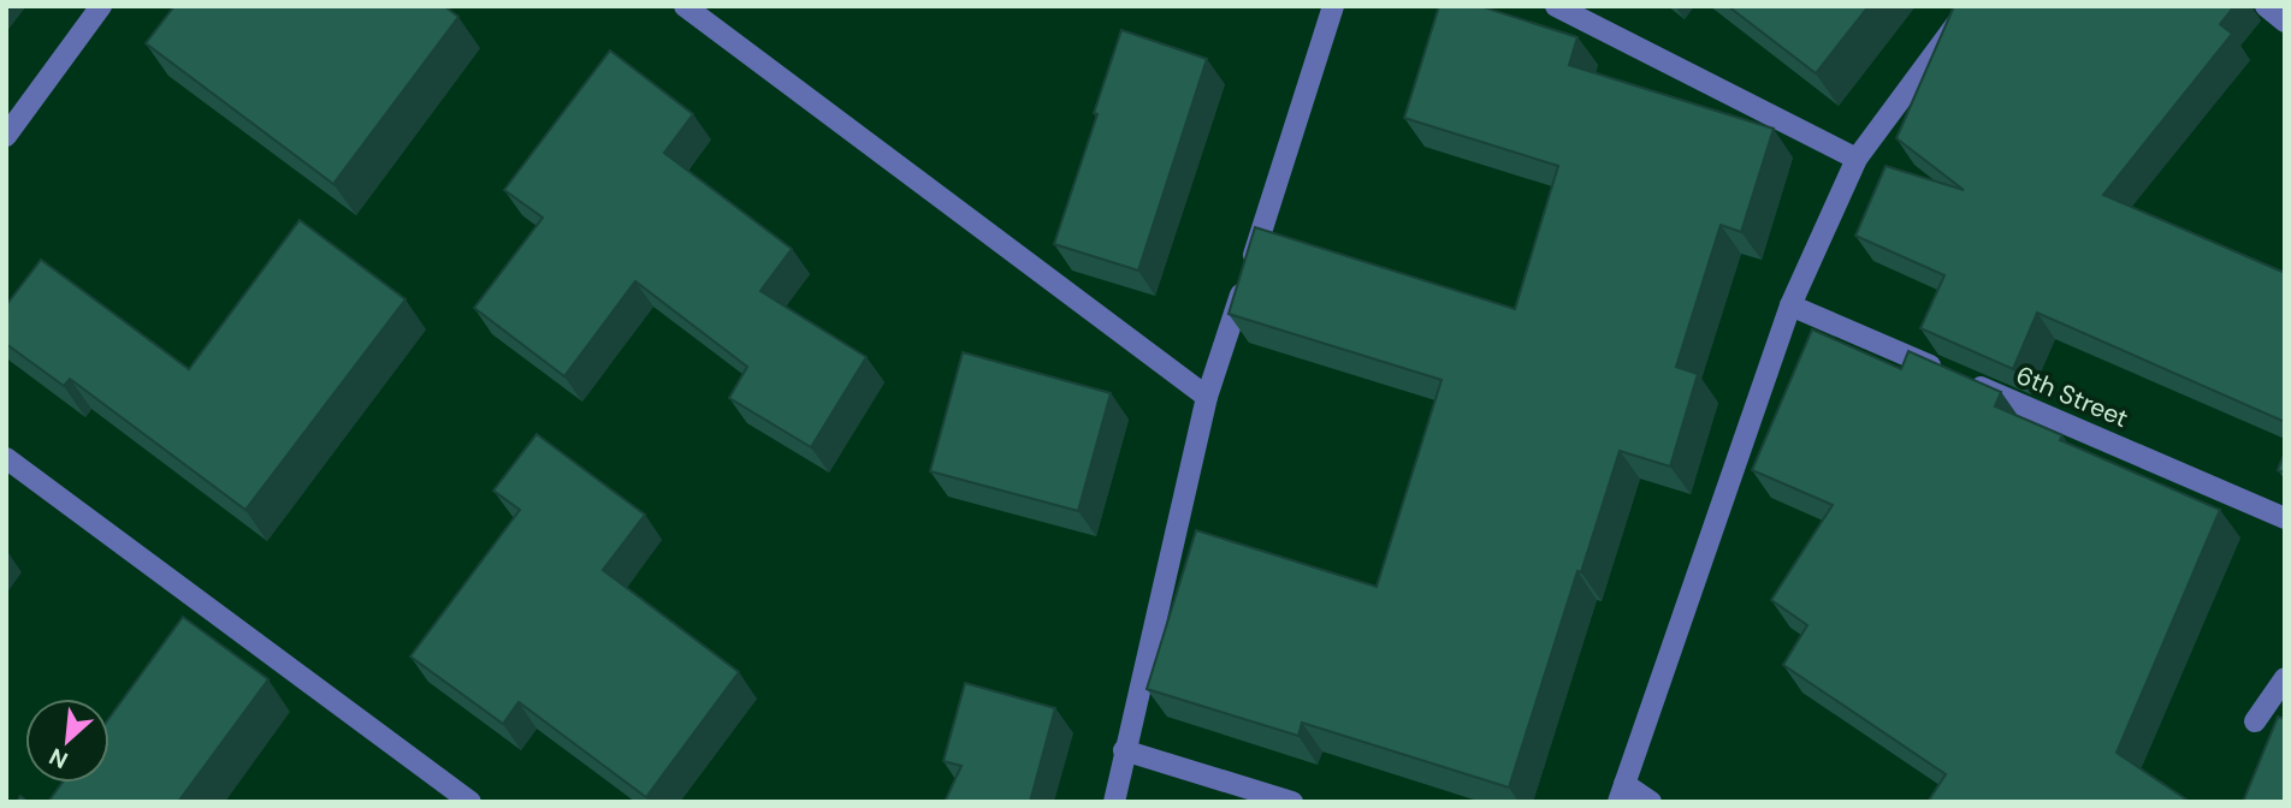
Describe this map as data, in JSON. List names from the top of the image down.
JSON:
{
  "streets": {
    "street": ["6th Street"]
  },
  "north": "bottom left"
}
